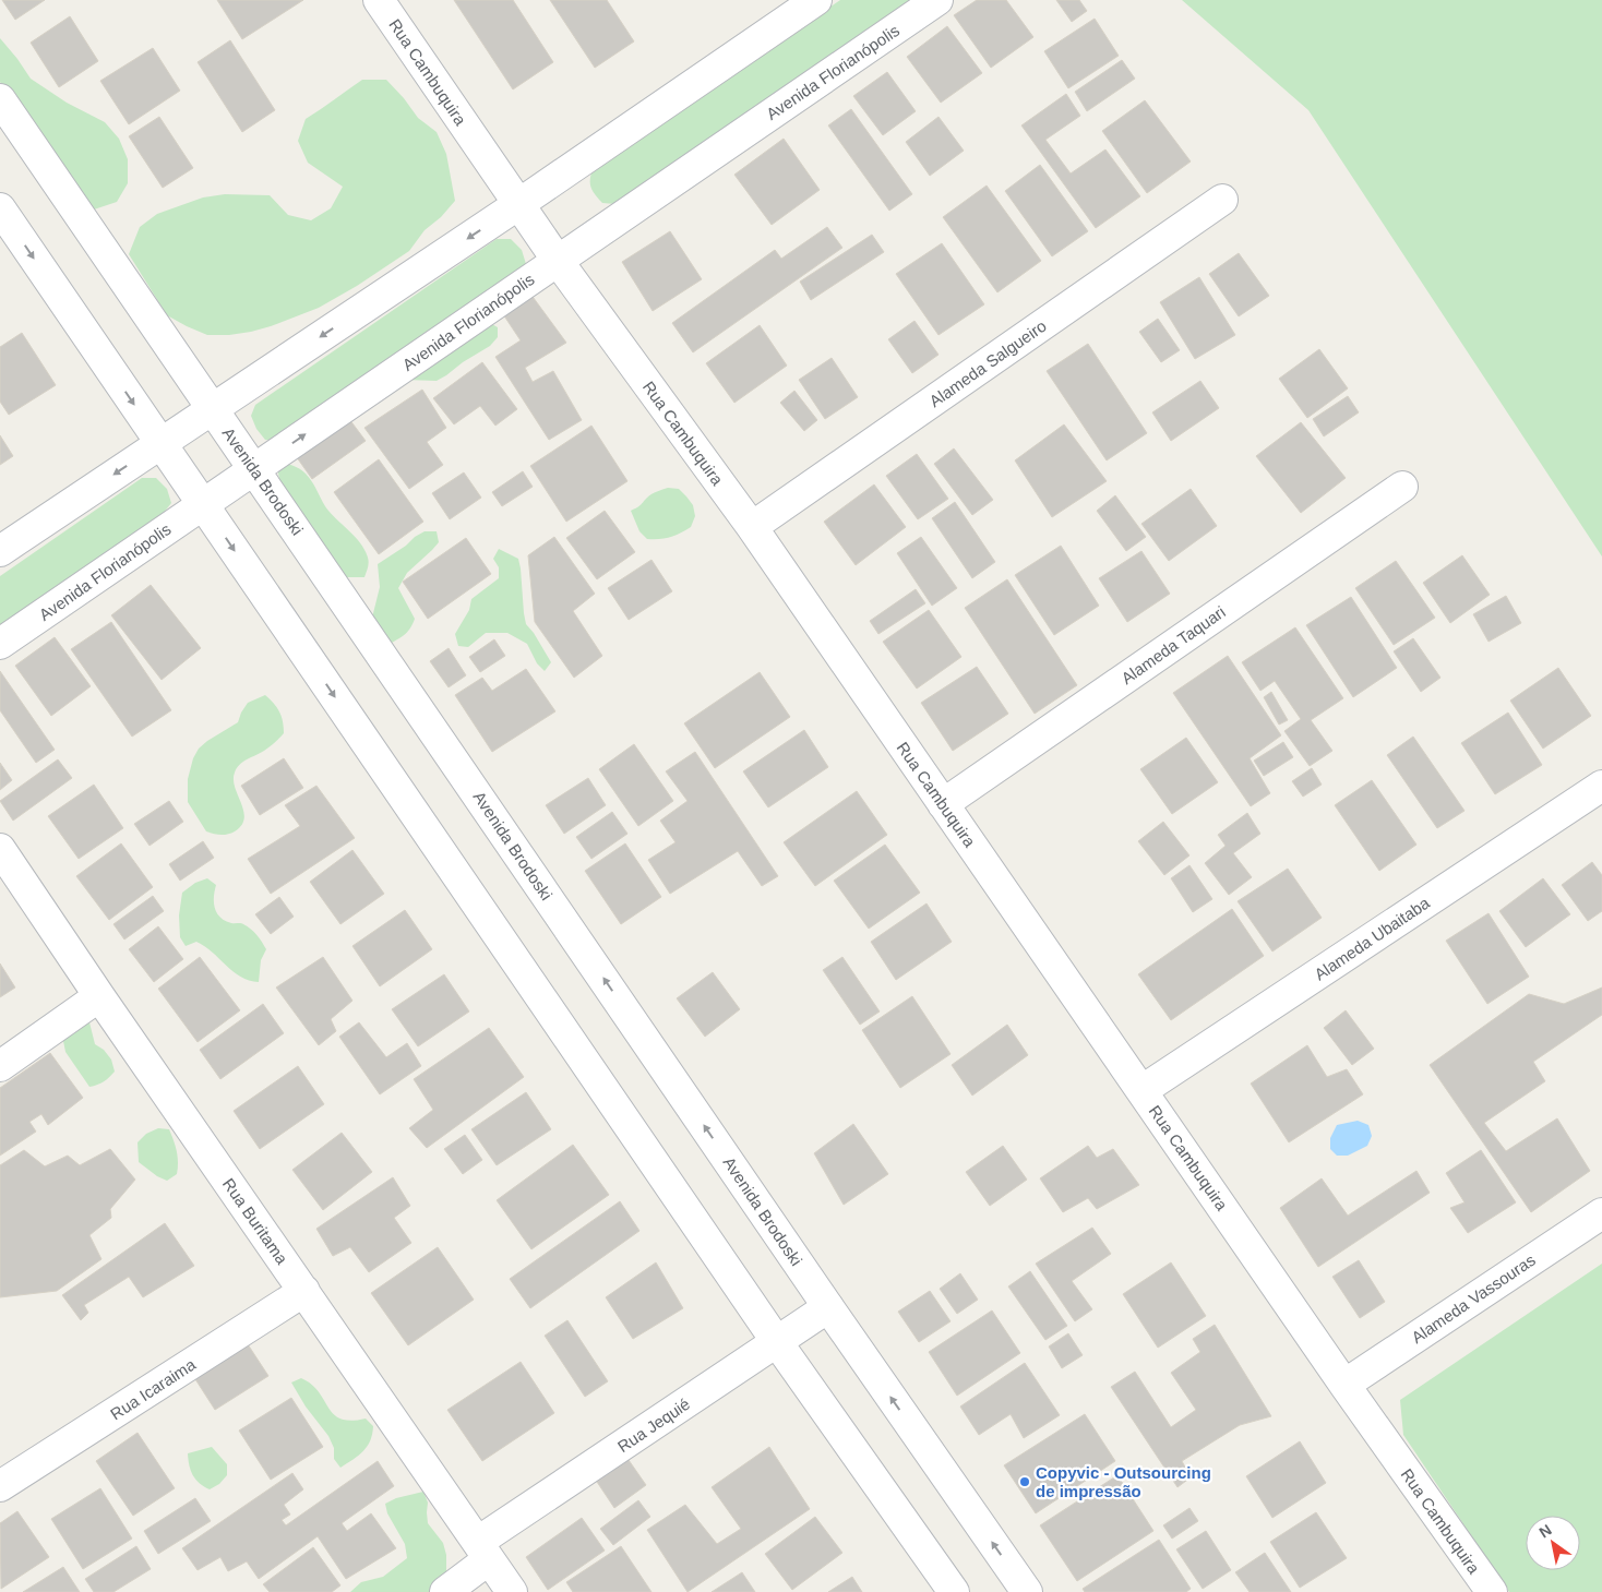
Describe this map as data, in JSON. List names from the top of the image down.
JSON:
{
  "streets": {
    "street": [
      "Rua Cambuquira",
      "Avenida Florianópolis",
      "Alameda Salgueiro",
      "Avenida Brodoski",
      "Alameda Taquari",
      "Alameda Ubaitaba",
      "Rua Buritama",
      "Alameda Vassouras",
      "Rua Icaraima",
      "Rua Jequié"
    ]
  },
  "crossings": [
    ["Rua Cambuquira", "Avenida Florianópolis"],
    ["Rua Cambuquira", "Alameda Salgueiro"],
    ["Rua Cambuquira", "Alameda Taquari"],
    ["Rua Cambuquira", "Alameda Ubaitaba"],
    ["Rua Cambuquira", "Alameda Vassouras"],
    ["Avenida Florianópolis", "Avenida Brodoski"],
    ["Avenida Brodoski", "Rua Jequié"],
    ["Rua Buritama", "Rua Icaraima"],
    ["Rua Buritama", "Rua Jequié"]
  ],
  "places": ["Copyvic - Outsourcing de impressão"],
  "north": "top left"
}
